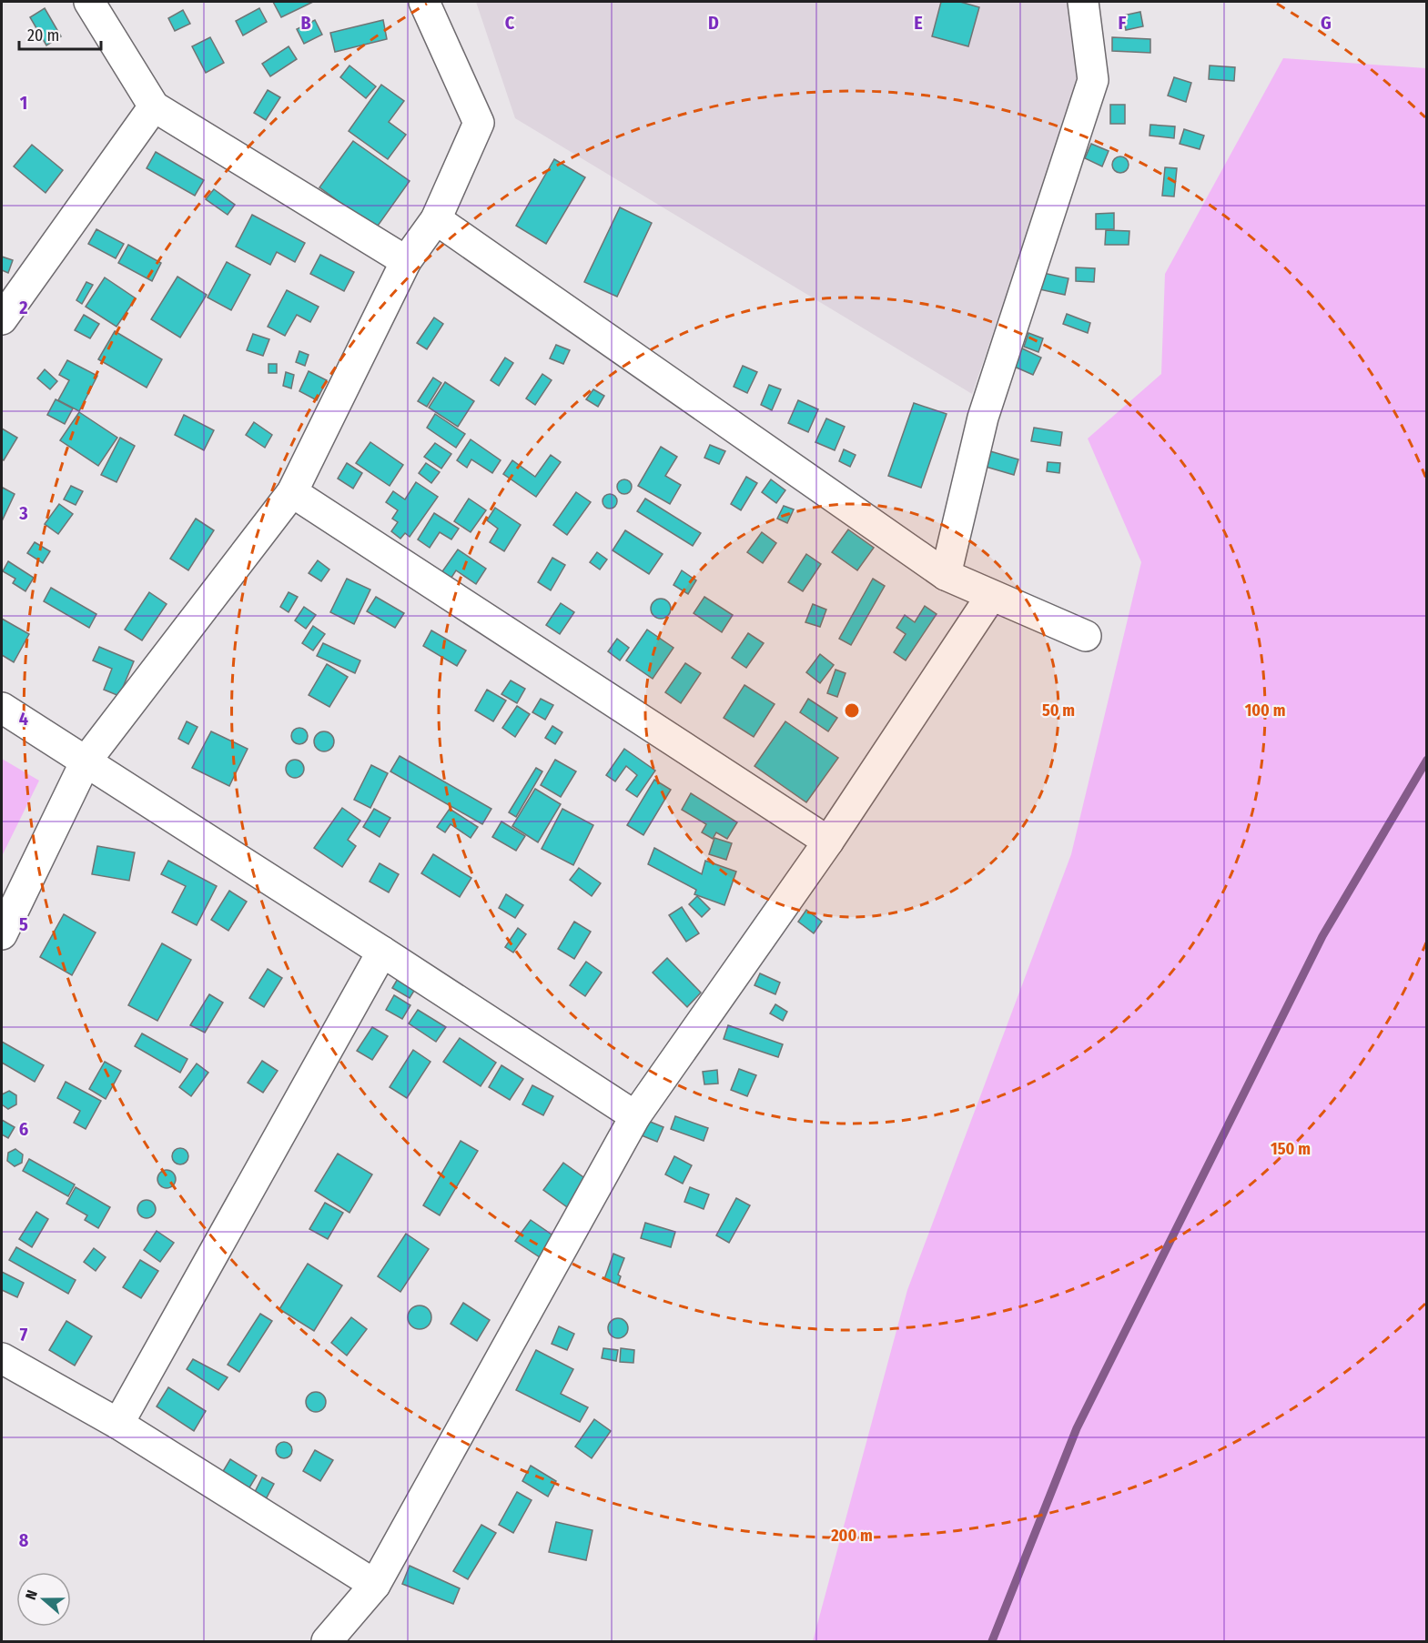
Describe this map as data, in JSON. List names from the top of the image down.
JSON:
{
  "scale_bar": "20 m",
  "north": "left",
  "grid": {
    "columns": [
      "B",
      "C",
      "D",
      "E",
      "F",
      "G"
    ],
    "rows": [
      "1",
      "2",
      "3",
      "4",
      "5",
      "6",
      "7",
      "8"
    ]
  },
  "rings": [
    "50 m",
    "100 m",
    "150 m",
    "200 m"
  ]
}
